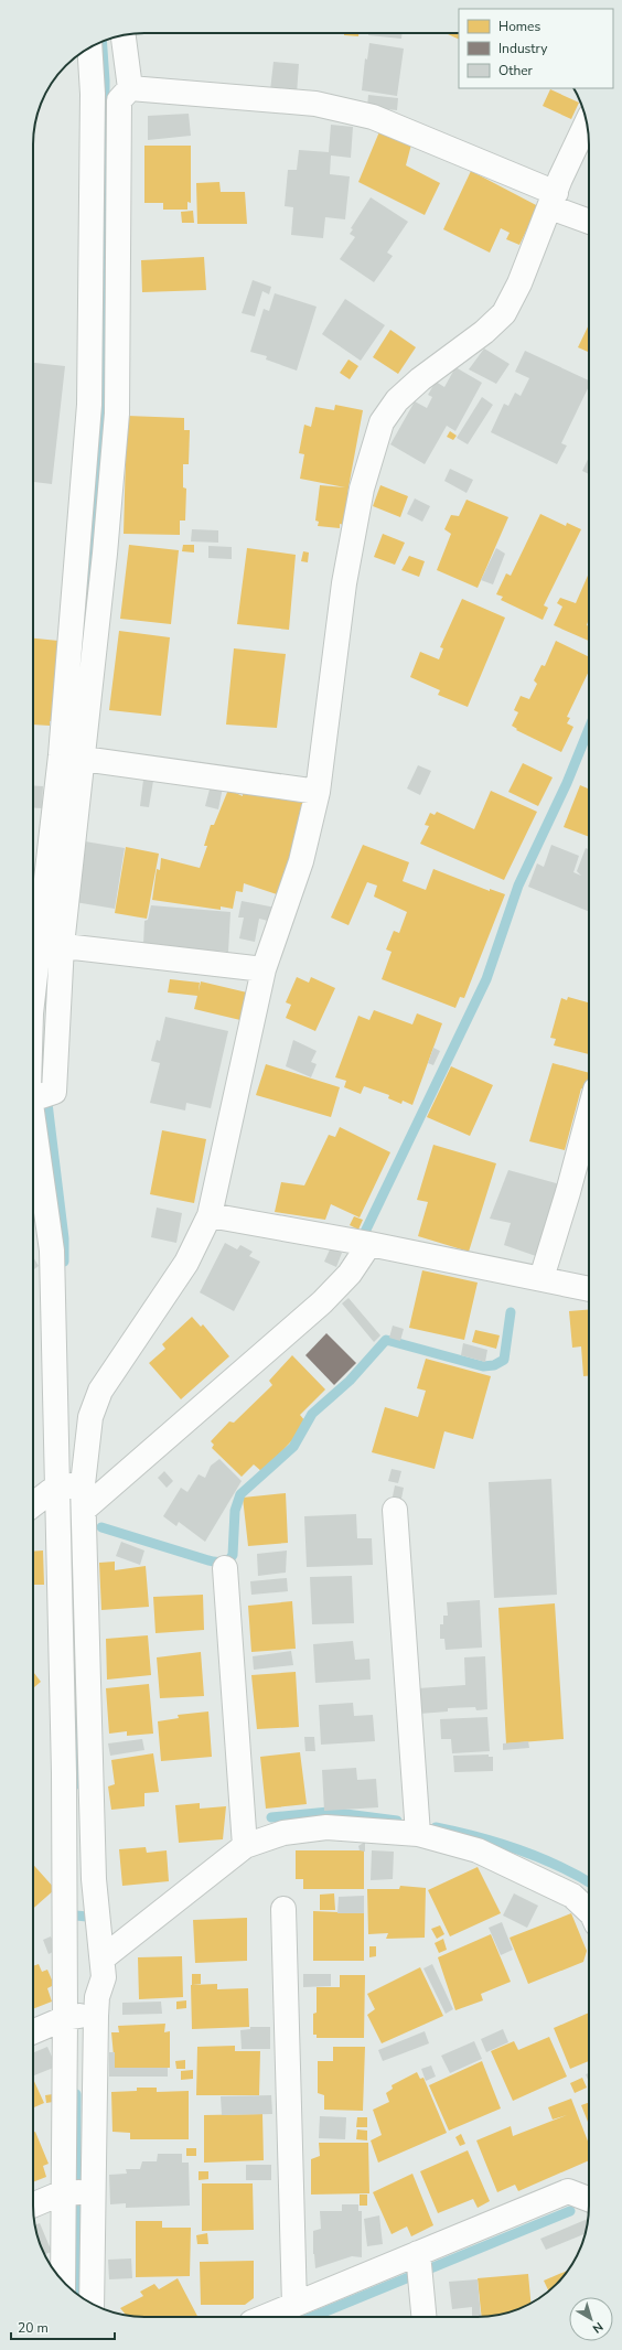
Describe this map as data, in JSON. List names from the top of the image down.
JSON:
{
  "legend": ["Homes", "Industry", "Other"],
  "scale_bar": "20 m",
  "north": "bottom right"
}
